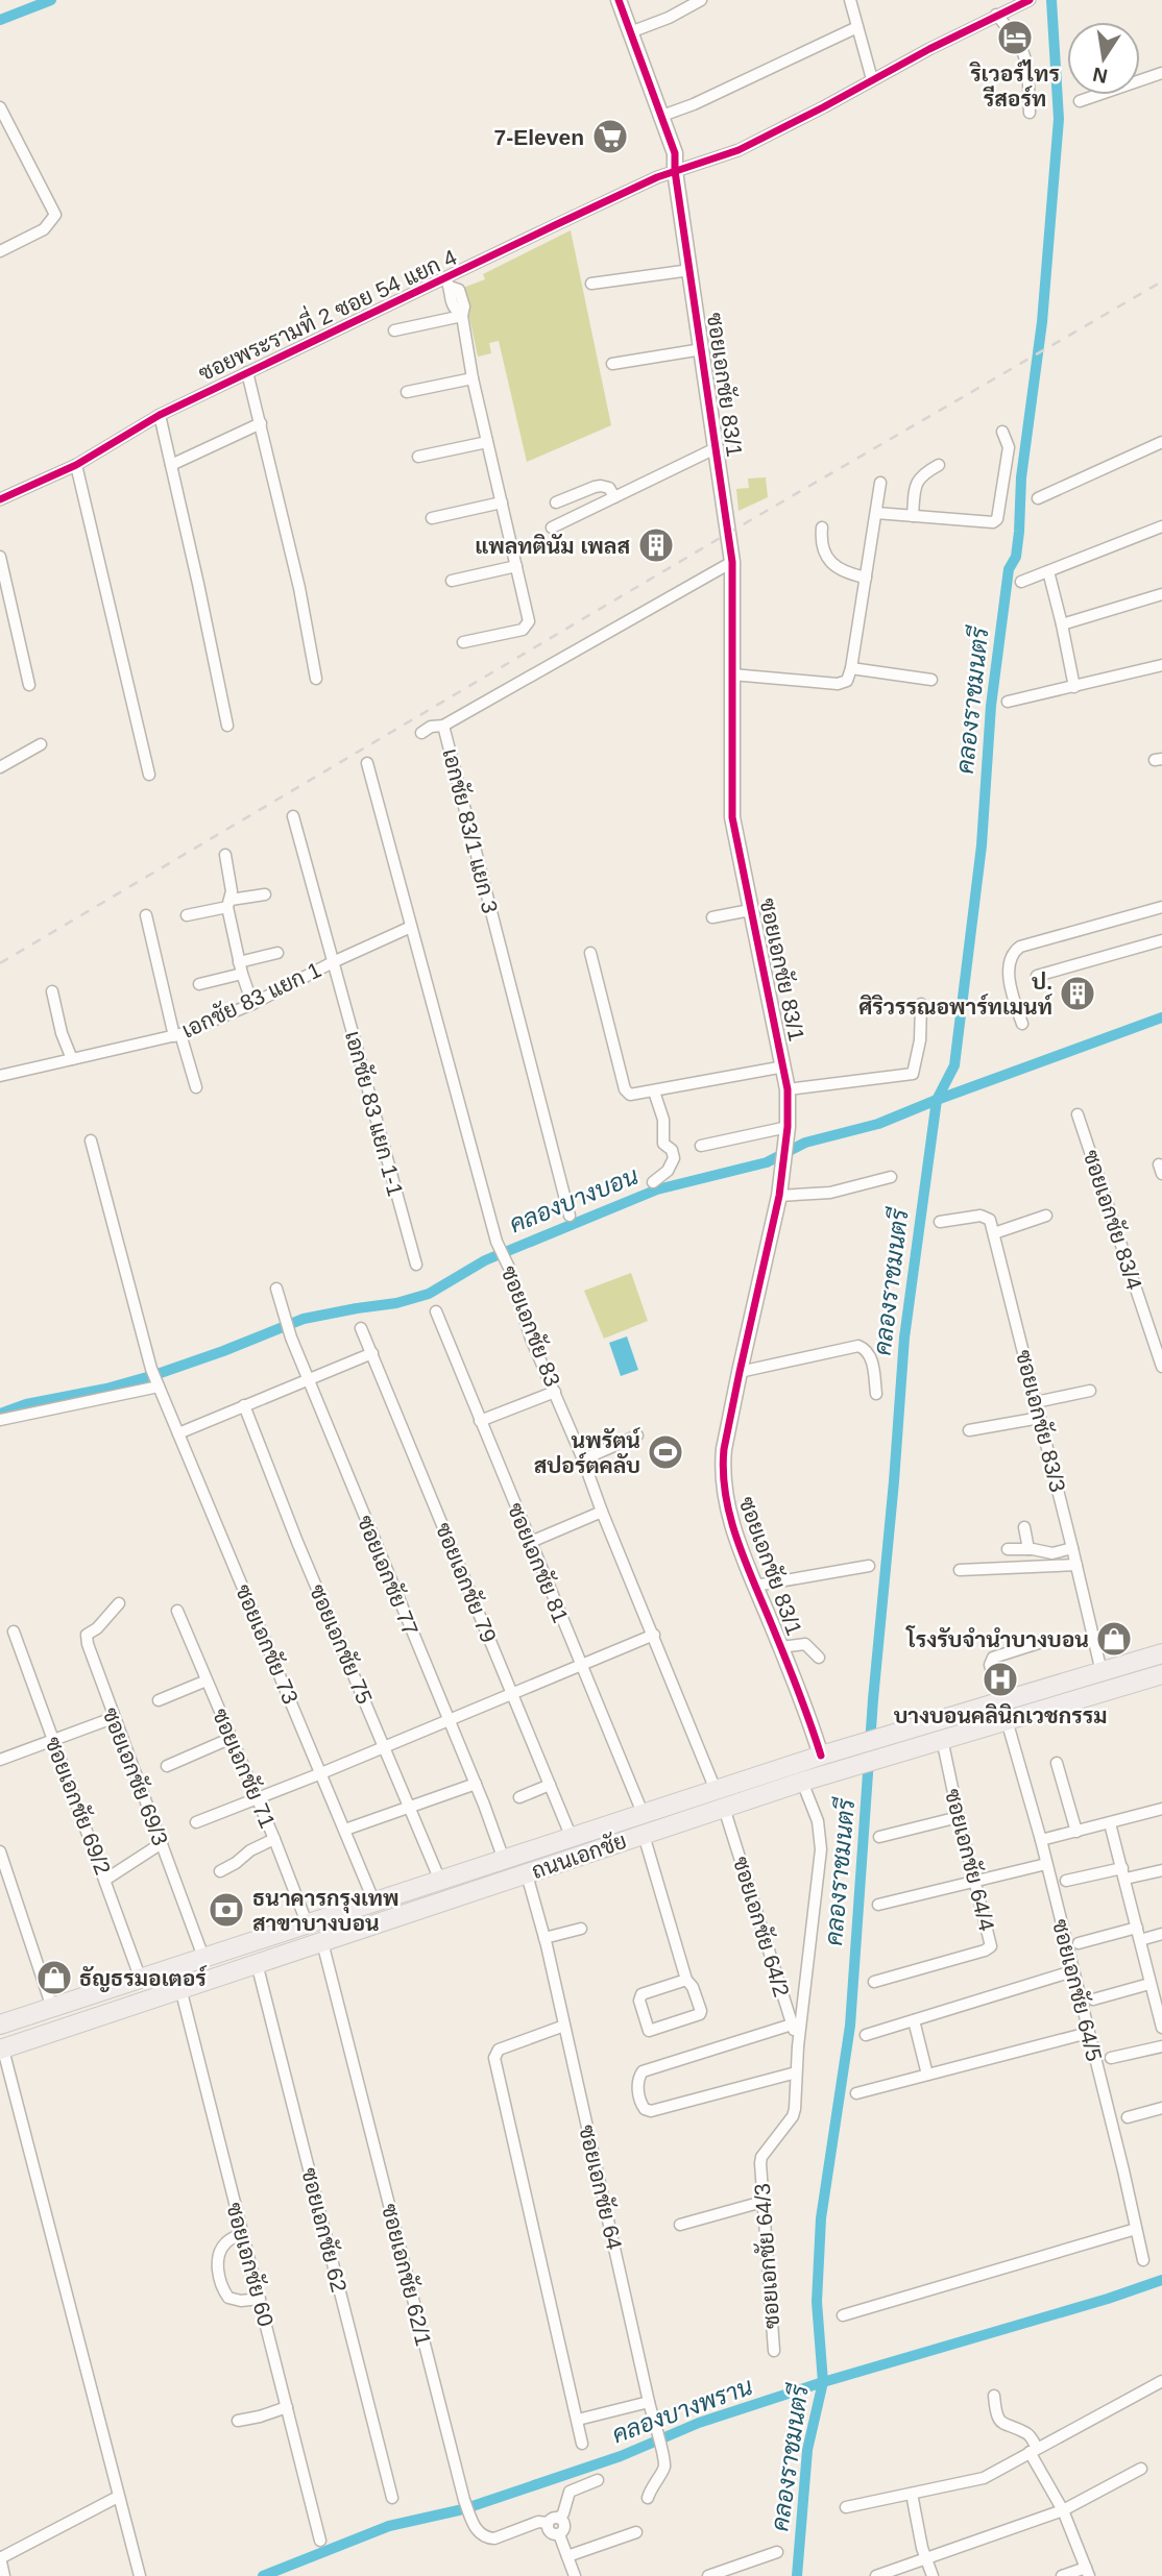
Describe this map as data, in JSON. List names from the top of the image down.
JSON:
{
  "streets": {
    "main road": ["ถนนเอกชัย"],
    "street": [
      "ซอยพระรามที่ 2 ซอย 54 แยก 4",
      "ซอยเอกชัย 83/1",
      "เอกชัย 83/1 แยก 3",
      "เอกชัย 83 แยก 1",
      "เอกชัย 83 แยก 1-1",
      "ซอยเอกชัย 83/4",
      "ซอยเอกชัย 83",
      "ซอยเอกชัย 83/3",
      "ซอยเอกชัย 81",
      "ซอยเอกชัย 77",
      "ซอยเอกชัย 79",
      "ซอยเอกชัย 73",
      "ซอยเอกชัย 75",
      "ซอยเอกชัย 71",
      "ซอยเอกชัย 69/3",
      "ซอยเอกชัย 69/2",
      "ซอยเอกชัย 64/4",
      "ซอยเอกชัย 64/2",
      "ซอยเอกชัย 64/5",
      "ซอยเอกชัย 64",
      "ซอยเอกชัย 62",
      "ซอยเอกชัย 64/3",
      "ซอยเอกชัย 60",
      "ซอยเอกชัย 62/1"
    ]
  },
  "crossings": [
    ["ซอยพระรามที่ 2 ซอย 54 แยก 4", "ซอยเอกชัย 83/1"],
    ["ซอยเอกชัย 83/1", "เอกชัย 83/1 แยก 3"],
    ["ซอยเอกชัย 83/1", "ถนนเอกชัย"],
    ["เอกชัย 83 แยก 1", "เอกชัย 83 แยก 1-1"],
    ["เอกชัย 83 แยก 1", "ซอยเอกชัย 83"],
    ["ซอยเอกชัย 83", "ถนนเอกชัย"],
    ["ซอยเอกชัย 83/3", "ถนนเอกชัย"],
    ["ซอยเอกชัย 81", "ถนนเอกชัย"],
    ["ซอยเอกชัย 77", "ถนนเอกชัย"],
    ["ซอยเอกชัย 79", "ถนนเอกชัย"],
    ["ซอยเอกชัย 73", "ถนนเอกชัย"],
    ["ซอยเอกชัย 75", "ถนนเอกชัย"],
    ["ซอยเอกชัย 71", "ถนนเอกชัย"],
    ["ซอยเอกชัย 69/3", "ถนนเอกชัย"],
    ["ซอยเอกชัย 69/2", "ถนนเอกชัย"],
    ["ถนนเอกชัย", "ซอยเอกชัย 64/4"],
    ["ถนนเอกชัย", "ซอยเอกชัย 64/2"],
    ["ถนนเอกชัย", "ซอยเอกชัย 64/5"],
    ["ถนนเอกชัย", "ซอยเอกชัย 64"],
    ["ถนนเอกชัย", "ซอยเอกชัย 62"],
    ["ถนนเอกชัย", "ซอยเอกชัย 64/3"],
    ["ถนนเอกชัย", "ซอยเอกชัย 60"],
    ["ถนนเอกชัย", "ซอยเอกชัย 62/1"],
    ["ซอยเอกชัย 64/2", "ซอยเอกชัย 64/3"]
  ],
  "water": ["คลองราชมนตรี", "คลองบางบอน", "คลองบางพราน"],
  "places": {
    "hotel": ["ริเวอร์ไทร รีสอร์ท"],
    "supermarket": ["7-Eleven"],
    "building": ["แพลทตินัม เพลส", "ป. ศิริวรรณอพาร์ทเมนท์"],
    "sports": ["นพรัตน์ สปอร์ตคลับ"],
    "shop": ["โรงรับจำนำบางบอน", "ธัญธรมอเตอร์"],
    "hospital": ["บางบอนคลินิกเวชกรรม"],
    "bank": ["ธนาคารกรุงเทพ สาขาบางบอน"]
  },
  "north": "bottom"
}
